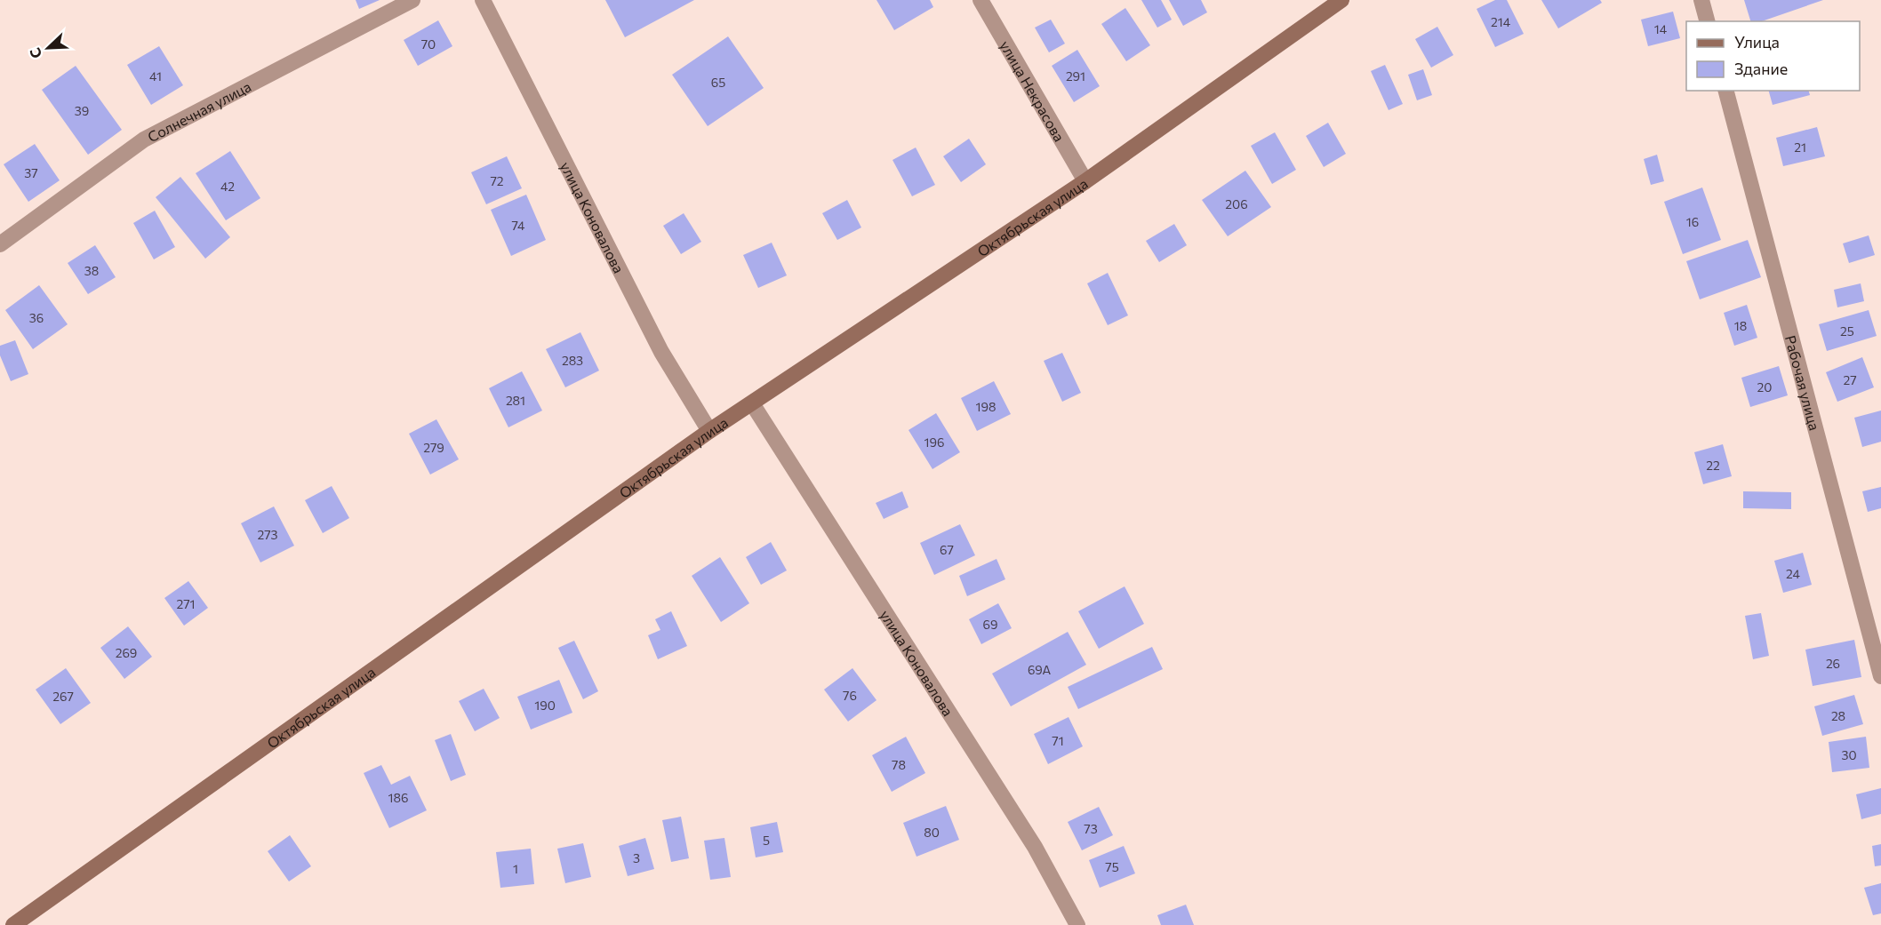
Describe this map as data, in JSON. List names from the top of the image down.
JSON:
{
  "streets": {
    "street": [
      "улица Некрасова",
      "Солнечная улица",
      "улица Коновалова",
      "Октябрьская улица",
      "Рабочая улица"
    ]
  },
  "crossings": [
    ["улица Некрасова", "Октябрьская улица"],
    ["улица Коновалова", "Октябрьская улица"]
  ],
  "house_numbers": [
    "214",
    "14",
    "70",
    "41",
    "291",
    "65",
    "39",
    "21",
    "37",
    "72",
    "42",
    "206",
    "16",
    "74",
    "38",
    "36",
    "18",
    "25",
    "283",
    "27",
    "20",
    "281",
    "198",
    "196",
    "279",
    "22",
    "273",
    "67",
    "24",
    "271",
    "69",
    "269",
    "26",
    "69А",
    "76",
    "267",
    "190",
    "28",
    "71",
    "30",
    "78",
    "186",
    "73",
    "80",
    "5",
    "3",
    "75",
    "1"
  ],
  "legend": ["Улица", "Здание"],
  "north": "bottom left"
}
